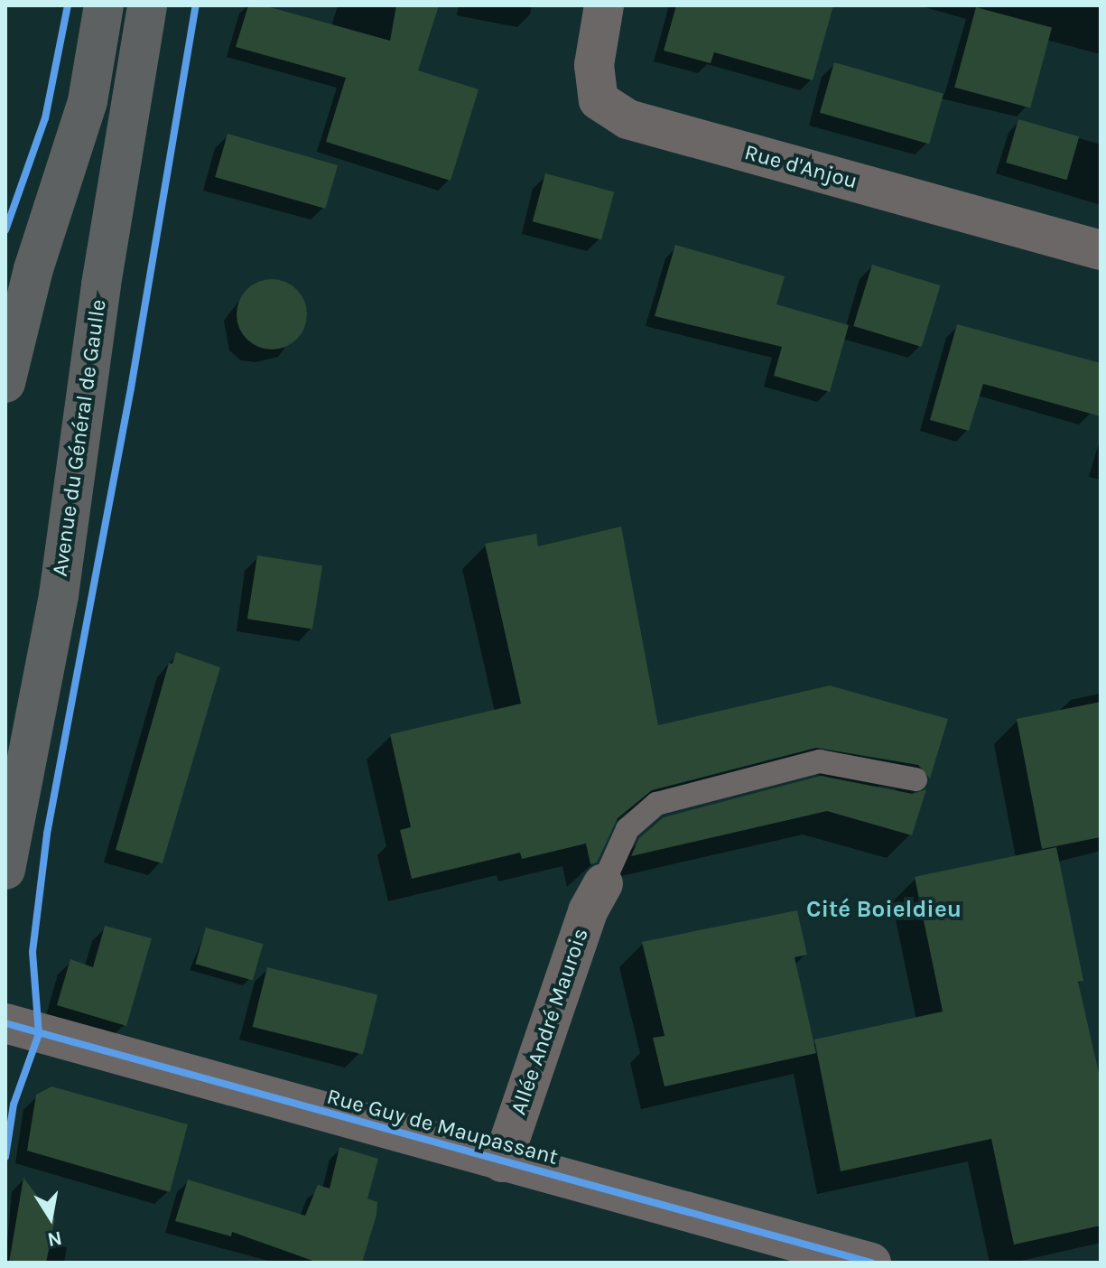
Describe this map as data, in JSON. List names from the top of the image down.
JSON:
{
  "streets": {
    "main road": ["Avenue du Général de Gaulle"],
    "street": ["Rue d'Anjou", "Allée André Maurois", "Rue Guy de Maupassant"]
  },
  "crossings": [
    ["Allée André Maurois", "Rue Guy de Maupassant"]
  ],
  "districts": ["Cité Boieldieu"],
  "north": "bottom"
}
